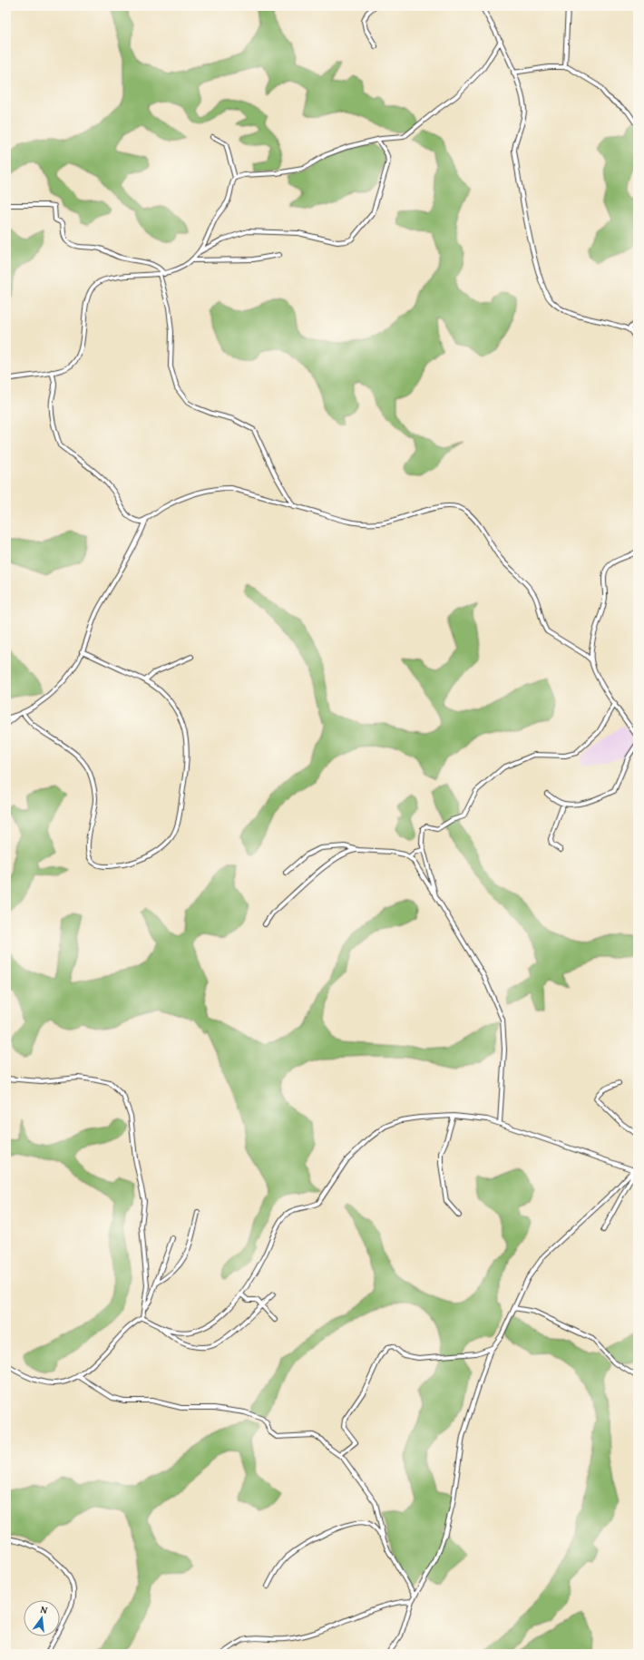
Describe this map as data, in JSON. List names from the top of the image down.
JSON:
{
  "north": "top"
}
